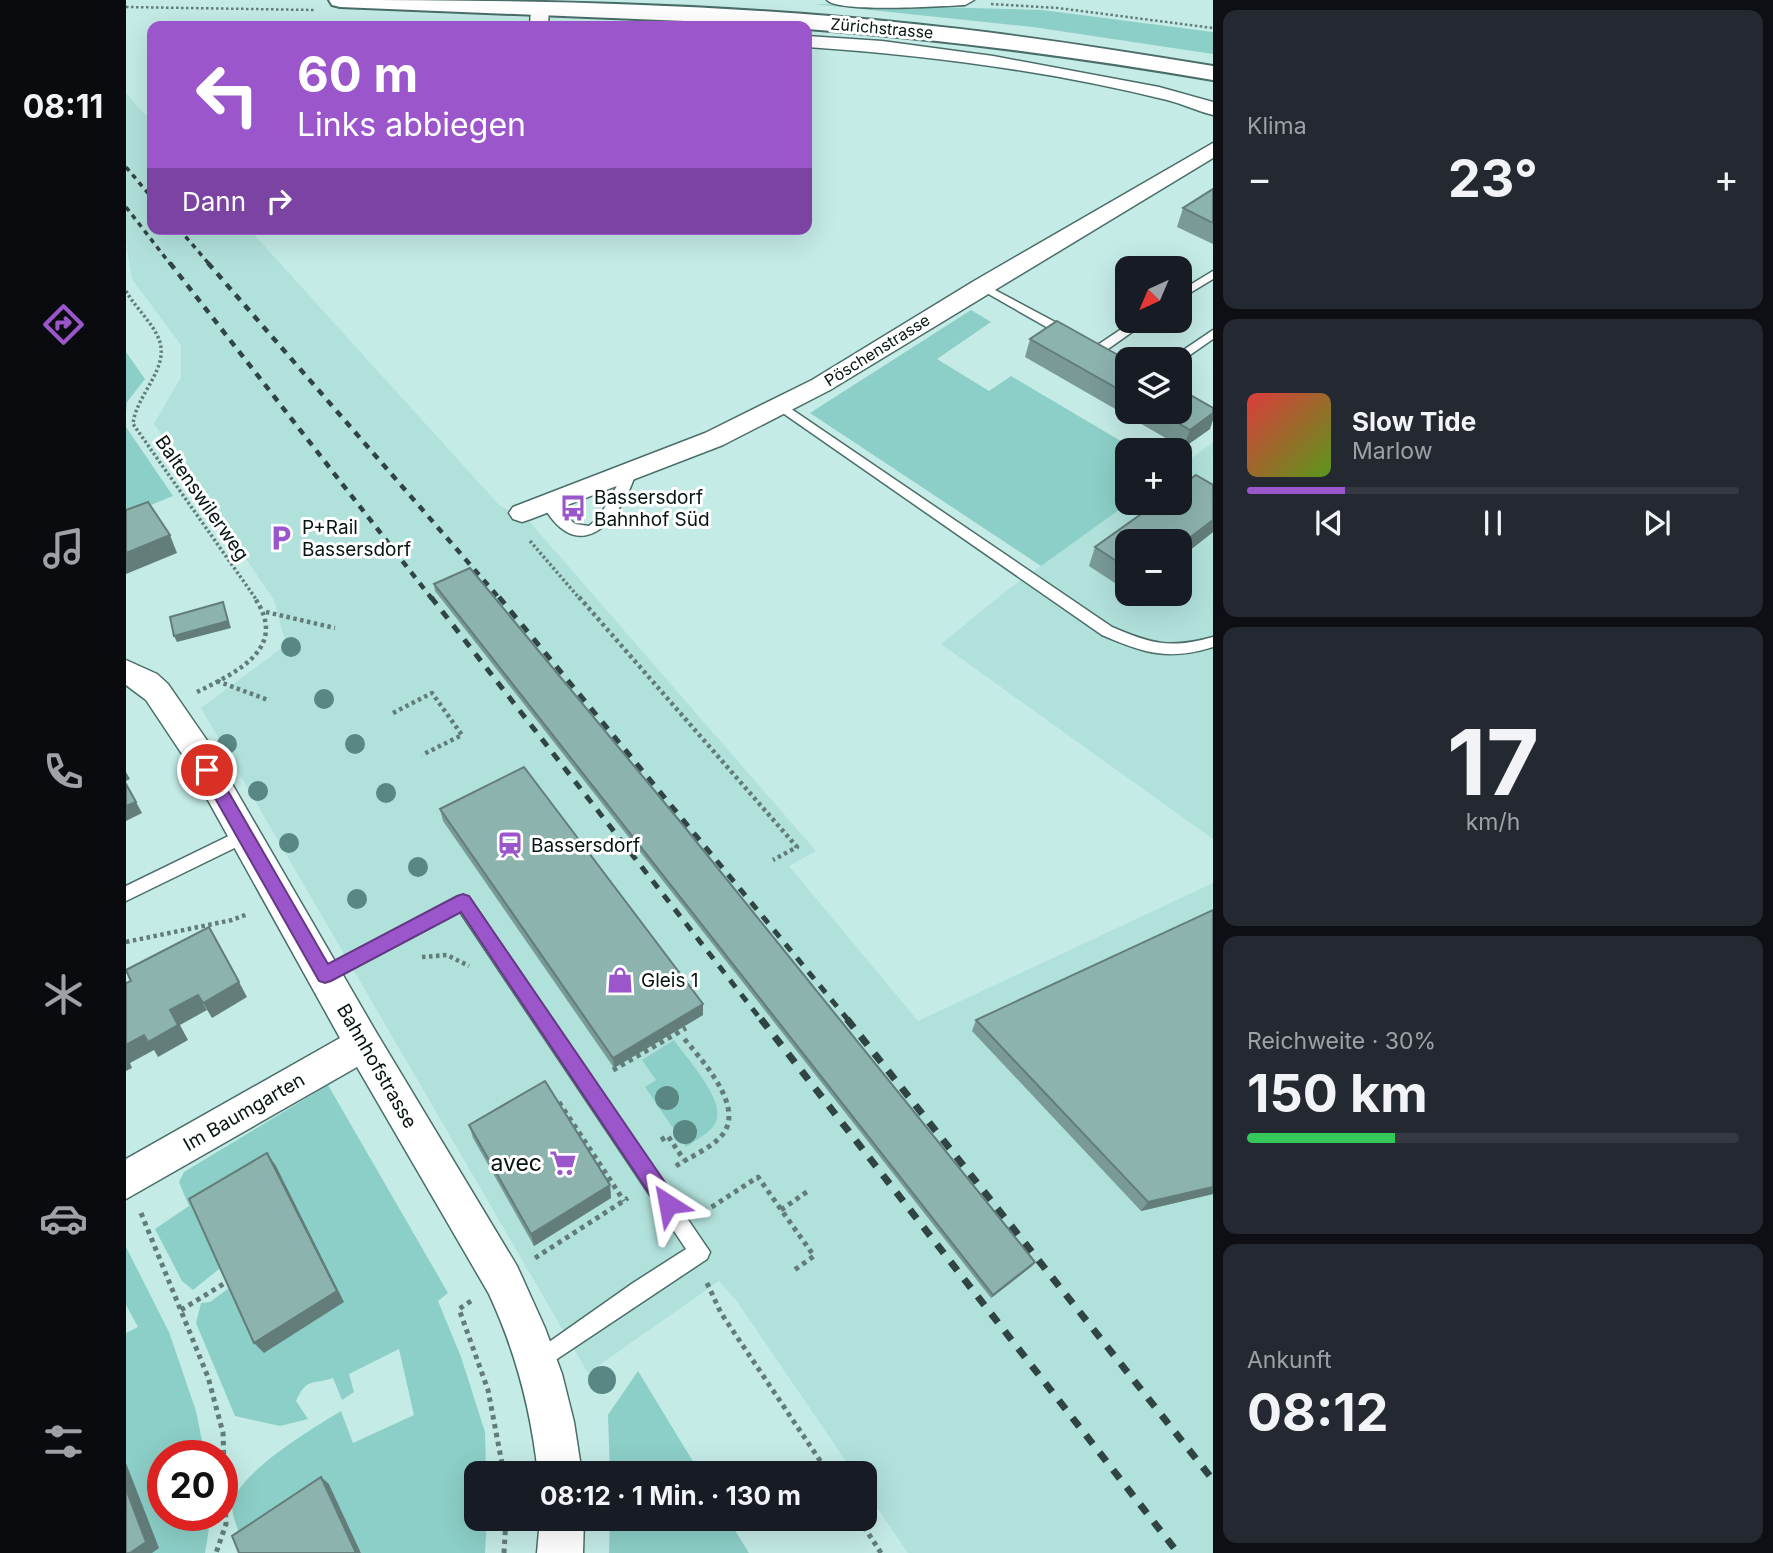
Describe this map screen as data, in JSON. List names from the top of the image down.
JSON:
{
  "streets": {
    "main road": ["Zürichstrasse"],
    "street": ["Pöschenstrasse", "Bahnhofstrasse", "Im Baumgarten"],
    "path": ["Baltenswilerweg"]
  },
  "crossings": [
    ["Bahnhofstrasse", "Im Baumgarten"]
  ],
  "places": {
    "bus stop": ["Bassersdorf Bahnhof Süd"],
    "parking": ["P+Rail Bassersdorf"],
    "station": ["Bassersdorf"],
    "shop": ["Gleis 1"],
    "supermarket": ["avec"]
  },
  "north": "bottom left",
  "page": {
    "tabs": "08:11",
    "tile": [
      "Klima",
      ["17", "km/h"],
      ["Reichweite · 30%", "150 km"],
      ["Ankunft", "08:12"]
    ],
    "turn": ["60 m", "Links abbiegen"],
    "heat": ["−", "23°", "+"],
    "then": "Dann",
    "map_buttons": ["+", "−"],
    "song": ["Slow Tide", "Marlow"],
    "limit": "20",
    "trip": "08:12 · 1 Min. · 130 m"
  }
}
